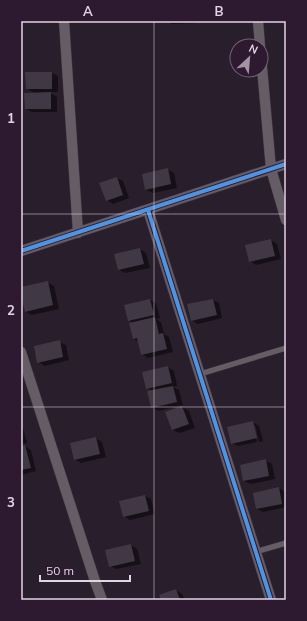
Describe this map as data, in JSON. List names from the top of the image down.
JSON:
{
  "scale_bar": "50 m",
  "north": "top right",
  "grid": {
    "columns": ["A", "B"],
    "rows": ["1", "2", "3"]
  }
}
